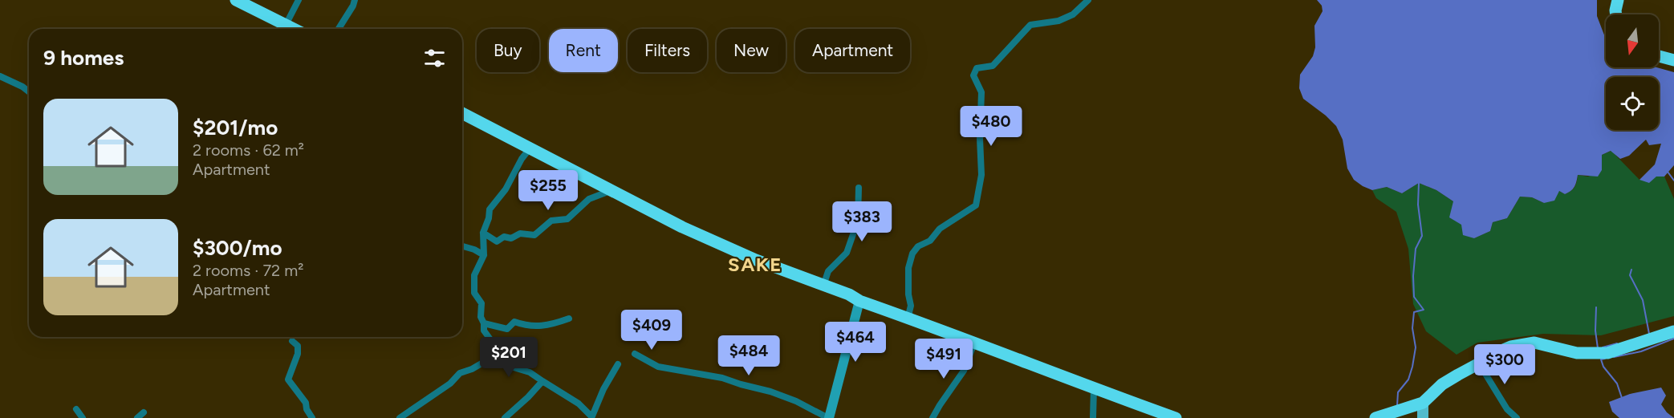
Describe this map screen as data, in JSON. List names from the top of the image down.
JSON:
{
  "districts": ["SAKE"],
  "north": "bottom",
  "page": {
    "chip": [
      "Buy",
      "Rent",
      "Filters",
      "New",
      "Apartment"
    ],
    "heading": "9 homes",
    "list": [
      {
        "name": "$201/mo",
        "note": "2 rooms · 62 m² · Apartment"
      },
      {
        "name": "$300/mo",
        "note": "2 rooms · 72 m² · Apartment"
      }
    ],
    "price": [
      "$480",
      "$255",
      "$383",
      "$409",
      "$464",
      "$484",
      "$201",
      "$491",
      "$300"
    ]
  }
}
